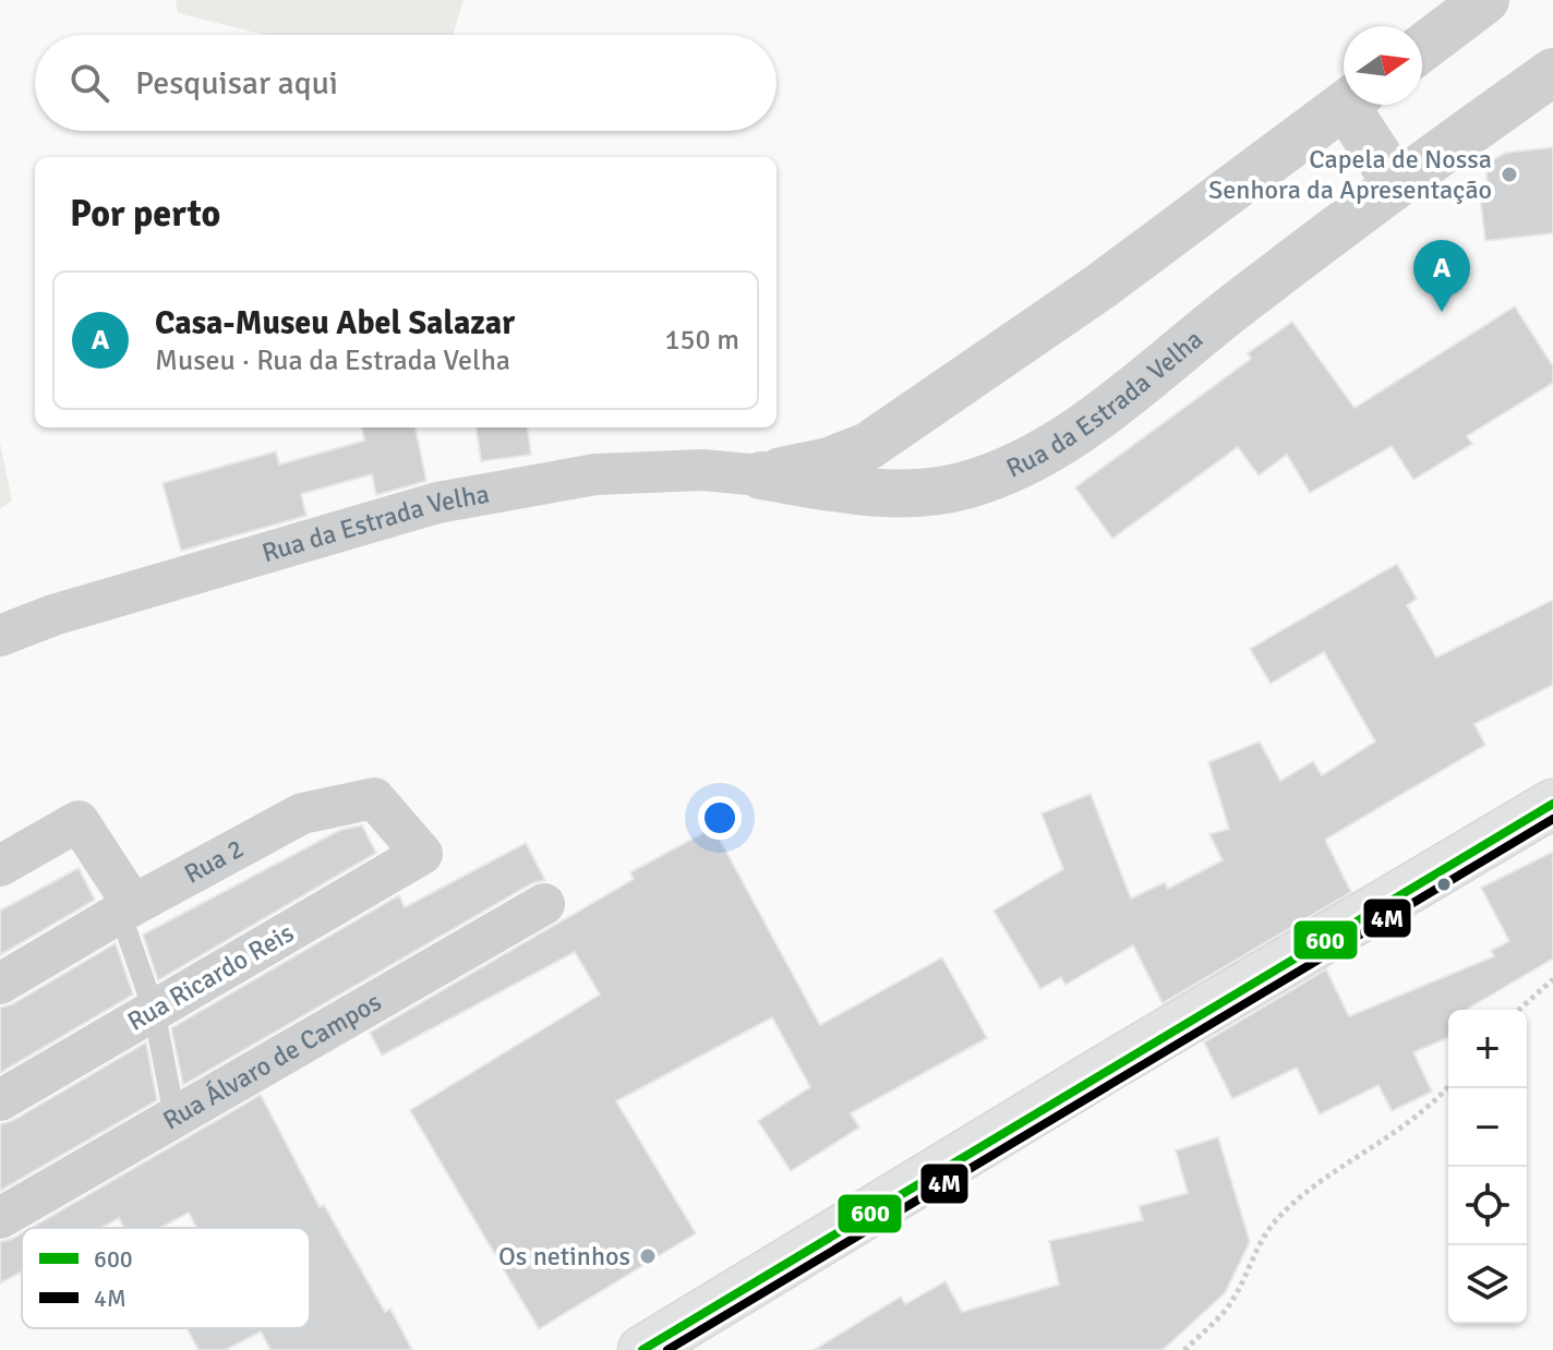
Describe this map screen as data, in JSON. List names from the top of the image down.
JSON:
{
  "streets": {
    "street": [
      "Rua da Estrada Velha",
      "Rua 2",
      "Rua Ricardo Reis",
      "Rua Álvaro de Campos"
    ]
  },
  "crossings": [
    ["Rua 2", "Rua Ricardo Reis"]
  ],
  "places": ["Capela de Nossa Senhora da Apresentação", "Os netinhos"],
  "lines": ["transit line 600", "transit line 4M"],
  "legend": ["600", "4M"],
  "north": "right",
  "page": {
    "search": "Pesquisar aqui",
    "heading": "Por perto",
    "pins": "A",
    "list": [
      {
        "mark": "A",
        "name": "Casa-Museu Abel Salazar",
        "note": "Museu · Rua da Estrada Velha",
        "value": "150 m"
      }
    ],
    "map_buttons": ["+", "−"]
  }
}
